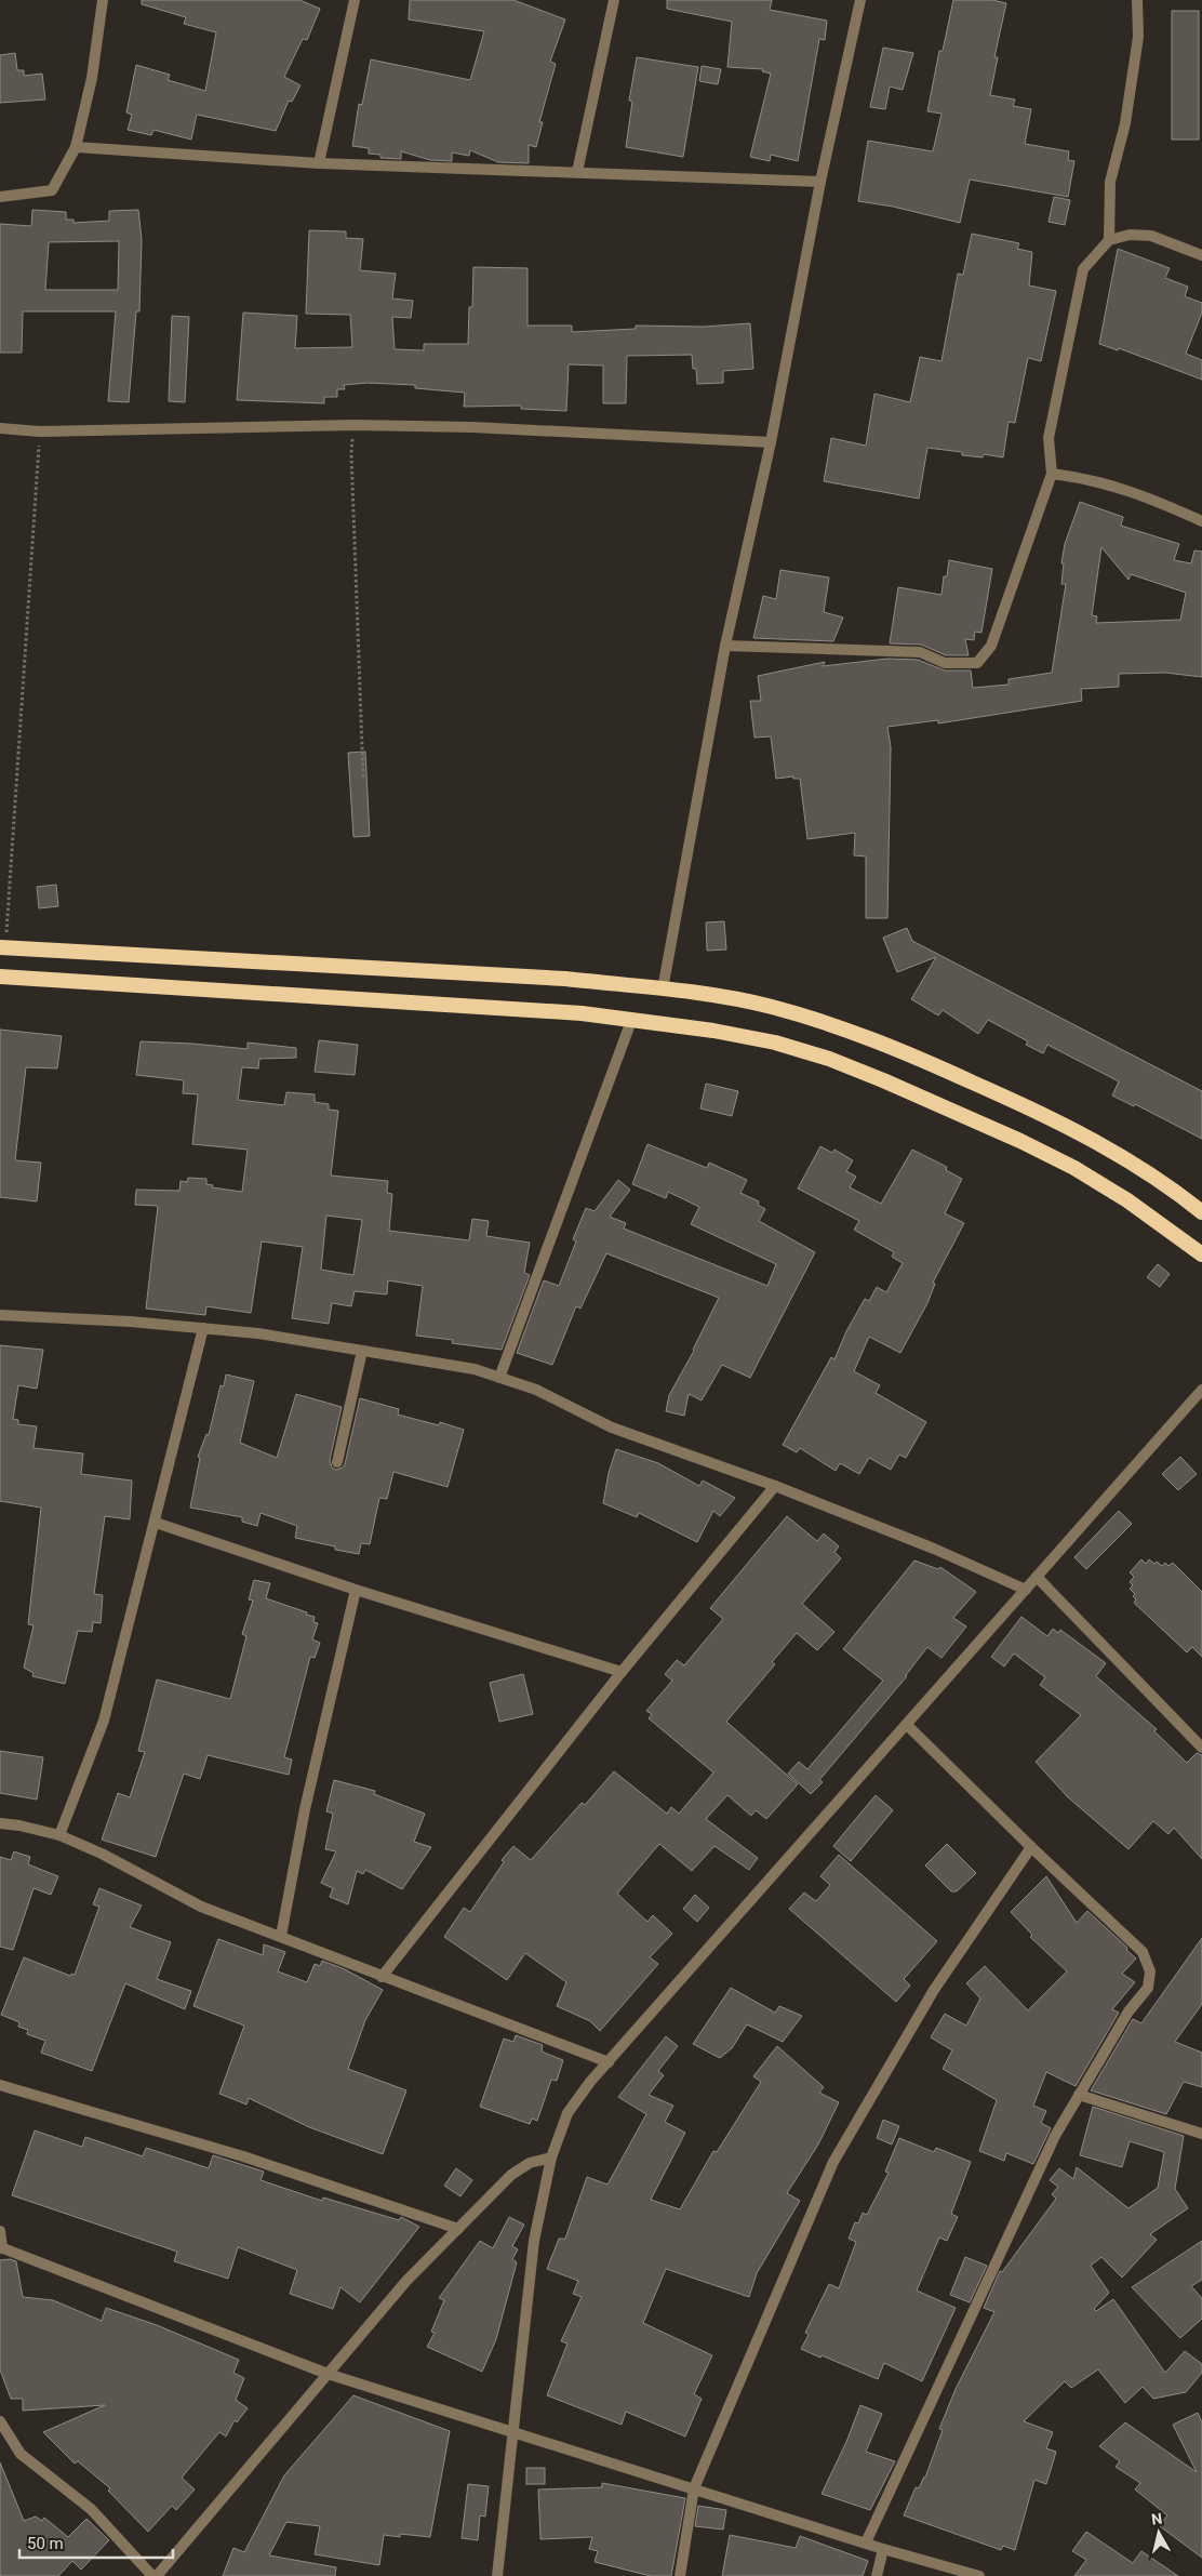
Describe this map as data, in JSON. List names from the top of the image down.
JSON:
{
  "scale_bar": "50 m",
  "north": "top"
}
